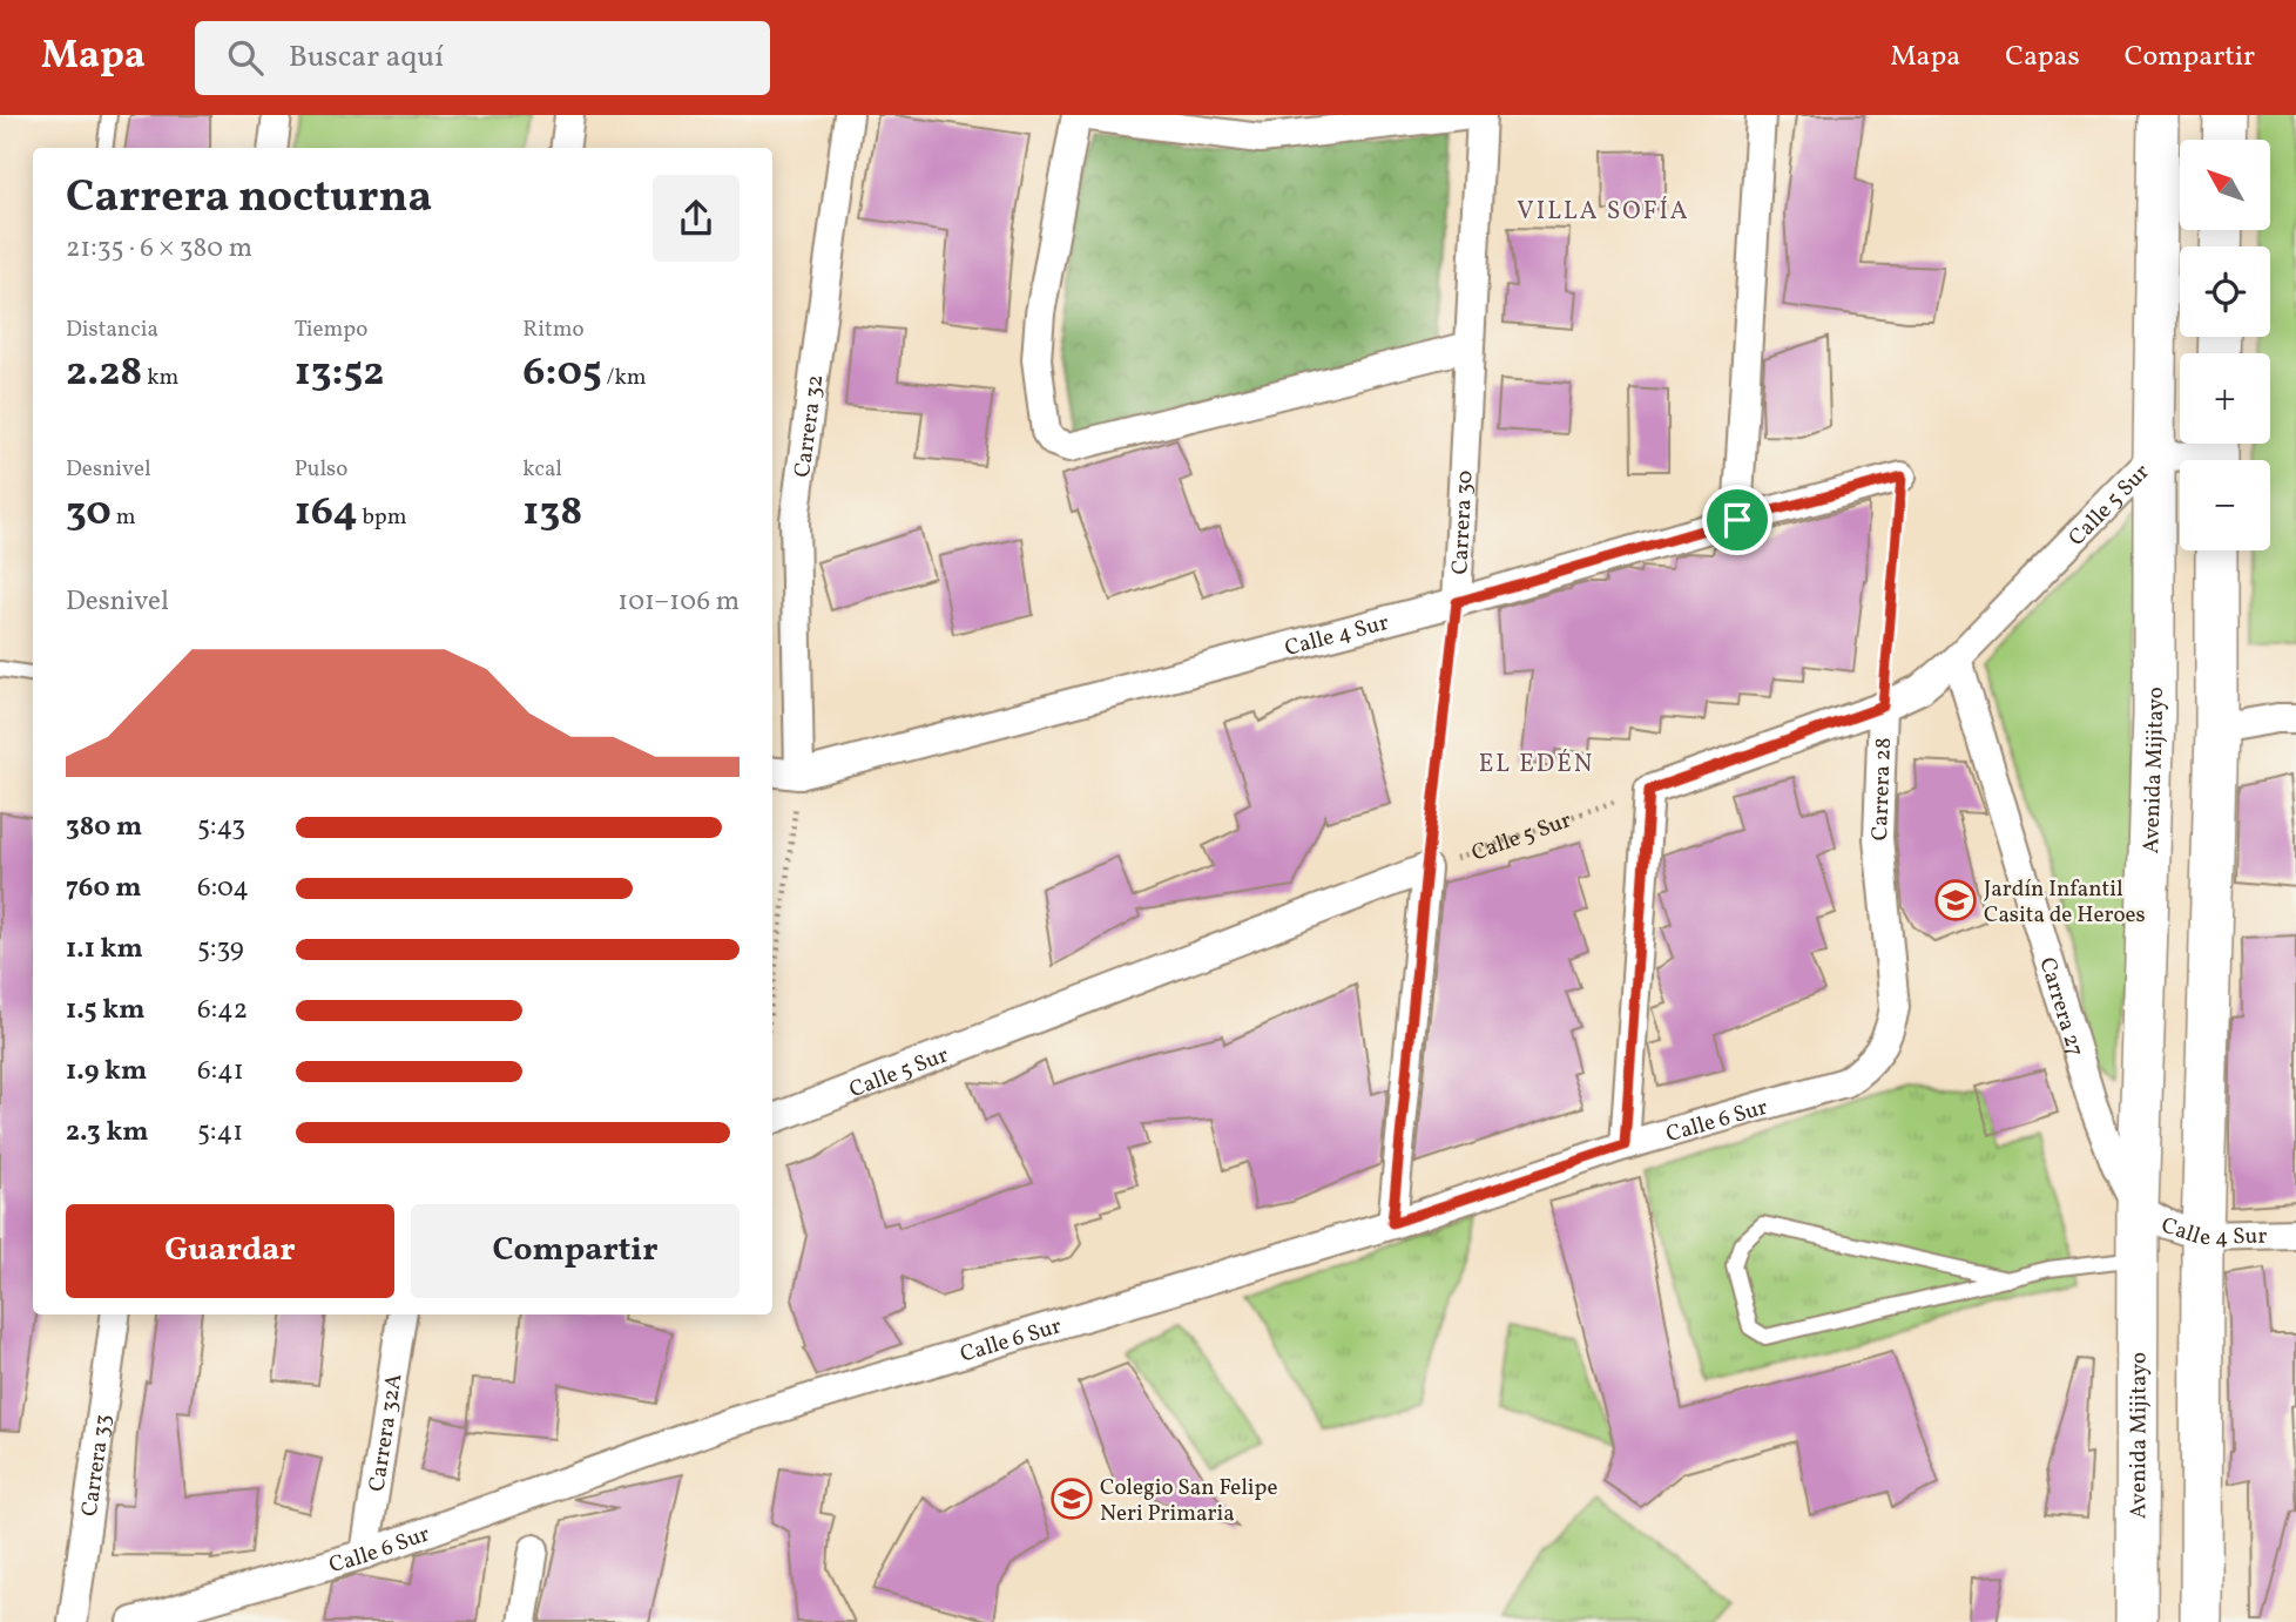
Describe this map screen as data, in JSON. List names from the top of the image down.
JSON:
{
  "streets": {
    "main road": ["Avenida Mijitayo"],
    "street": [
      "Carrera 32",
      "Calle 5 Sur",
      "Carrera 30",
      "Calle 4 Sur",
      "Carrera 28",
      "Carrera 27",
      "Calle 6 Sur",
      "Carrera 32A",
      "Carrera 33"
    ]
  },
  "crossings": [
    ["Carrera 32", "Calle 4 Sur"],
    ["Calle 5 Sur", "Carrera 30"],
    ["Calle 5 Sur", "Avenida Mijitayo"],
    ["Calle 5 Sur", "Carrera 28"],
    ["Calle 5 Sur", "Carrera 27"],
    ["Carrera 30", "Calle 4 Sur"],
    ["Calle 4 Sur", "Avenida Mijitayo"],
    ["Calle 4 Sur", "Carrera 28"],
    ["Calle 4 Sur", "Carrera 27"],
    ["Avenida Mijitayo", "Carrera 27"],
    ["Carrera 28", "Calle 6 Sur"],
    ["Calle 6 Sur", "Carrera 32A"]
  ],
  "districts": ["VILLA SOFÍA", "EL EDÉN"],
  "places": {
    "school or university": ["Jardín Infantil Casita de Heroes", "Colegio San Felipe Neri Primaria"]
  },
  "north": "top left",
  "page": {
    "header": "Mapa",
    "search": "Buscar aquí",
    "nav": ["Mapa", "Capas", "Compartir"],
    "map_buttons": ["+", "−"],
    "heading": ["Carrera nocturna", "21:35 · 6 × 380 m"],
    "stats": [
      ["Distancia", "2.28 km"],
      ["Tiempo", "13:52"],
      ["Ritmo", "6:05 /km"],
      ["Desnivel", "30 m"],
      ["Pulso", "164 bpm"],
      ["kcal", "138"]
    ],
    "chart": ["Desnivel", "101–106 m"],
    "list": [
      {
        "name": "380 m",
        "note": "5:43"
      },
      {
        "name": "760 m",
        "note": "6:04"
      },
      {
        "name": "1.1 km",
        "note": "5:39"
      },
      {
        "name": "1.5 km",
        "note": "6:42"
      },
      {
        "name": "1.9 km",
        "note": "6:41"
      },
      {
        "name": "2.3 km",
        "note": "5:41"
      }
    ],
    "buttons": ["Guardar", "Compartir"]
  }
}
